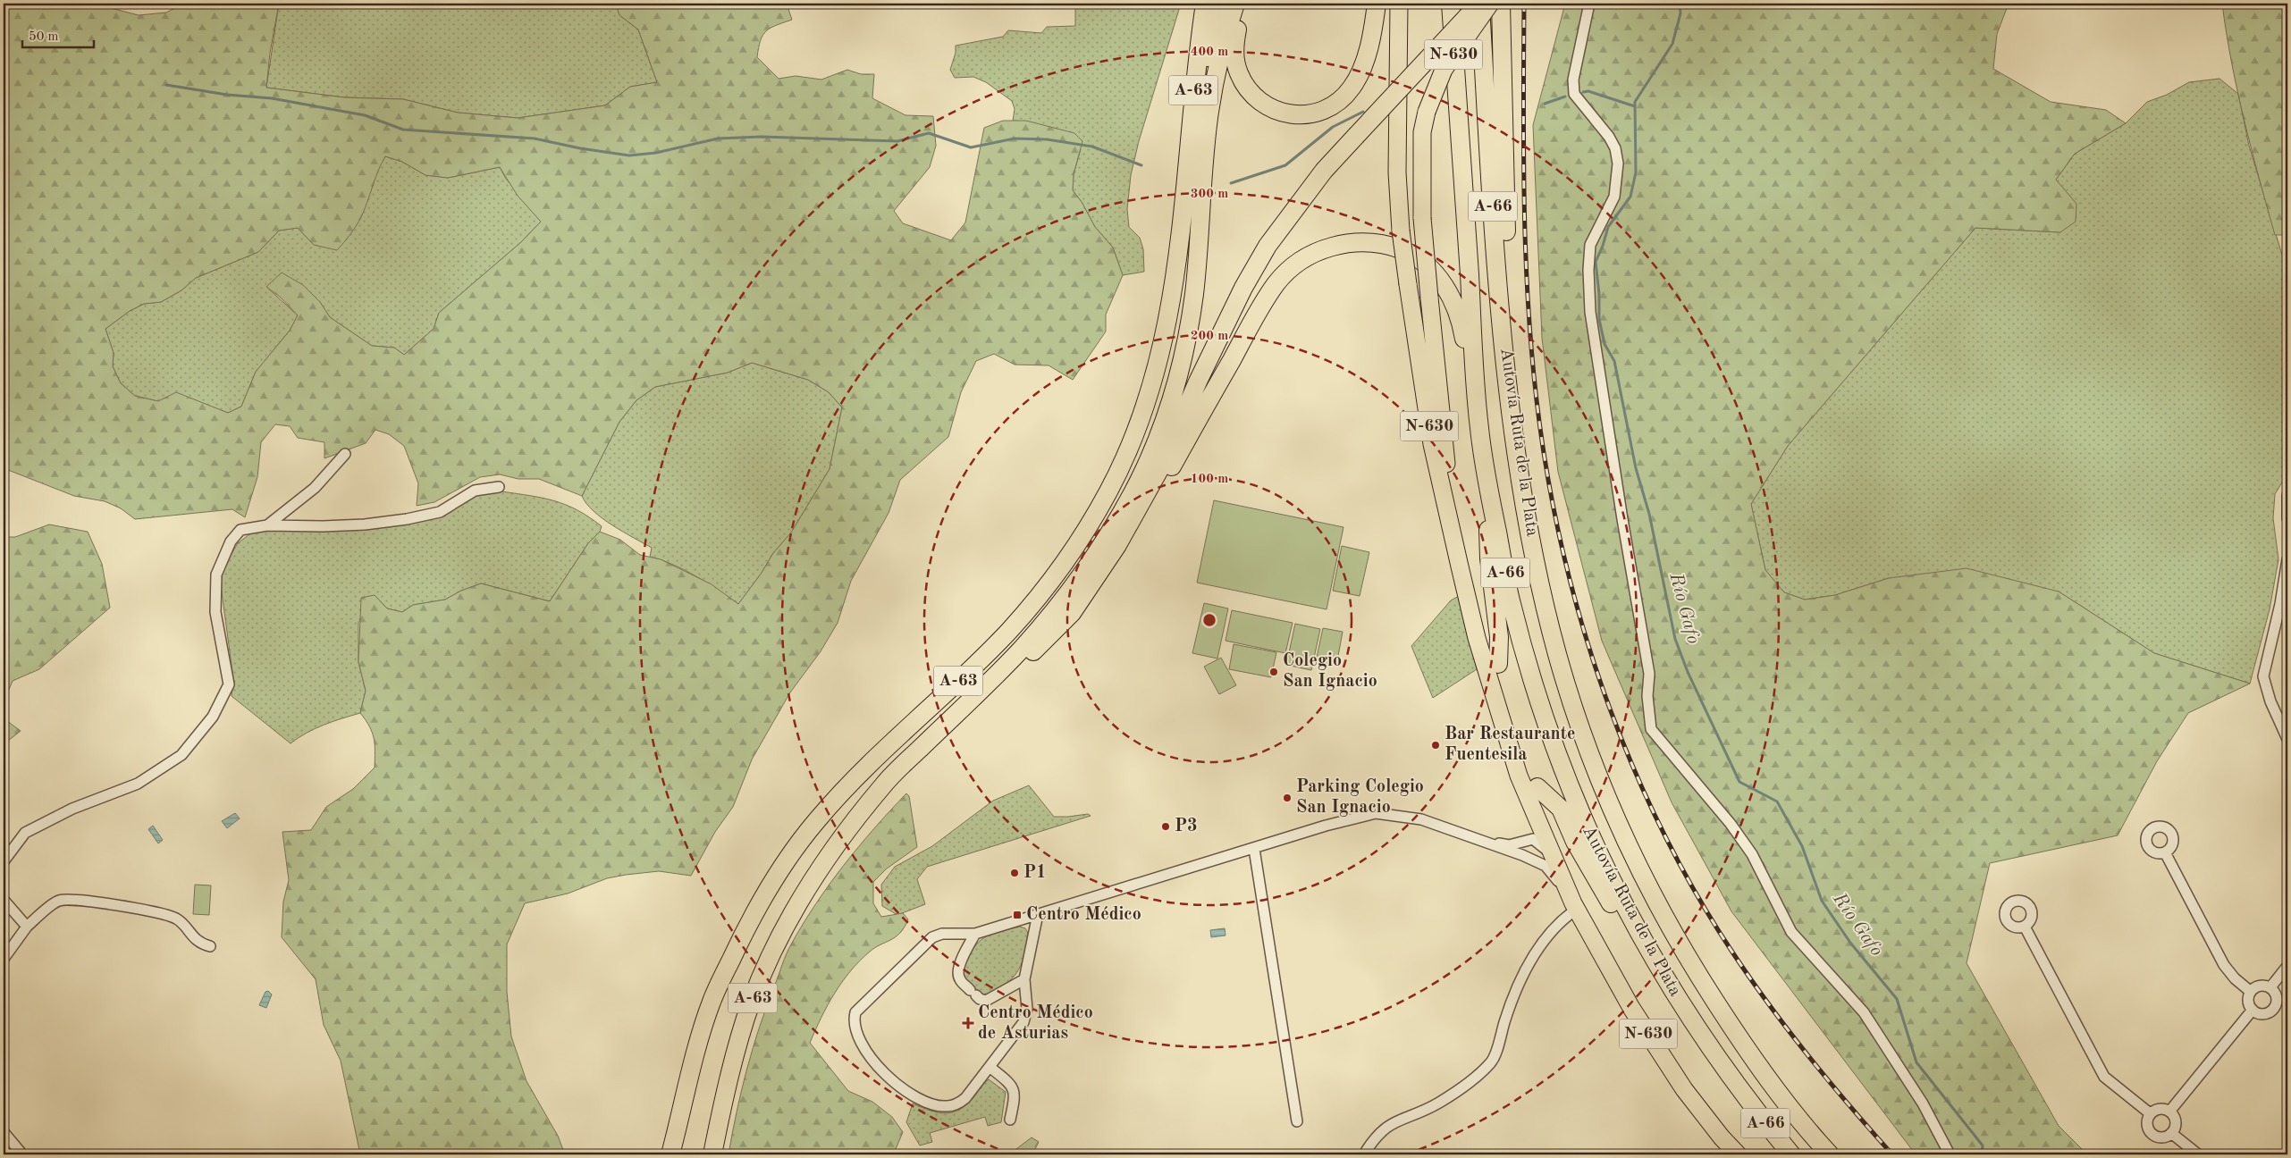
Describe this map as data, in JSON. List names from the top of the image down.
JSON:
{
  "streets": {
    "highway": [
      "N-630",
      "A-63",
      "A-66",
      "Autovía Ruta de la Plata"
    ]
  },
  "water": ["Río Gafo"],
  "places": {
    "other": [
      "Colegio San Ignacio",
      "Bar Restaurante Fuentesila",
      "Parking Colegio San Ignacio",
      "P3",
      "P1"
    ],
    "transit": ["Centro Médico"],
    "health": ["Centro Médico de Asturias"]
  },
  "scale_bar": "50 m",
  "rings": [
    "400 m",
    "300 m",
    "200 m",
    "100 m"
  ]
}
